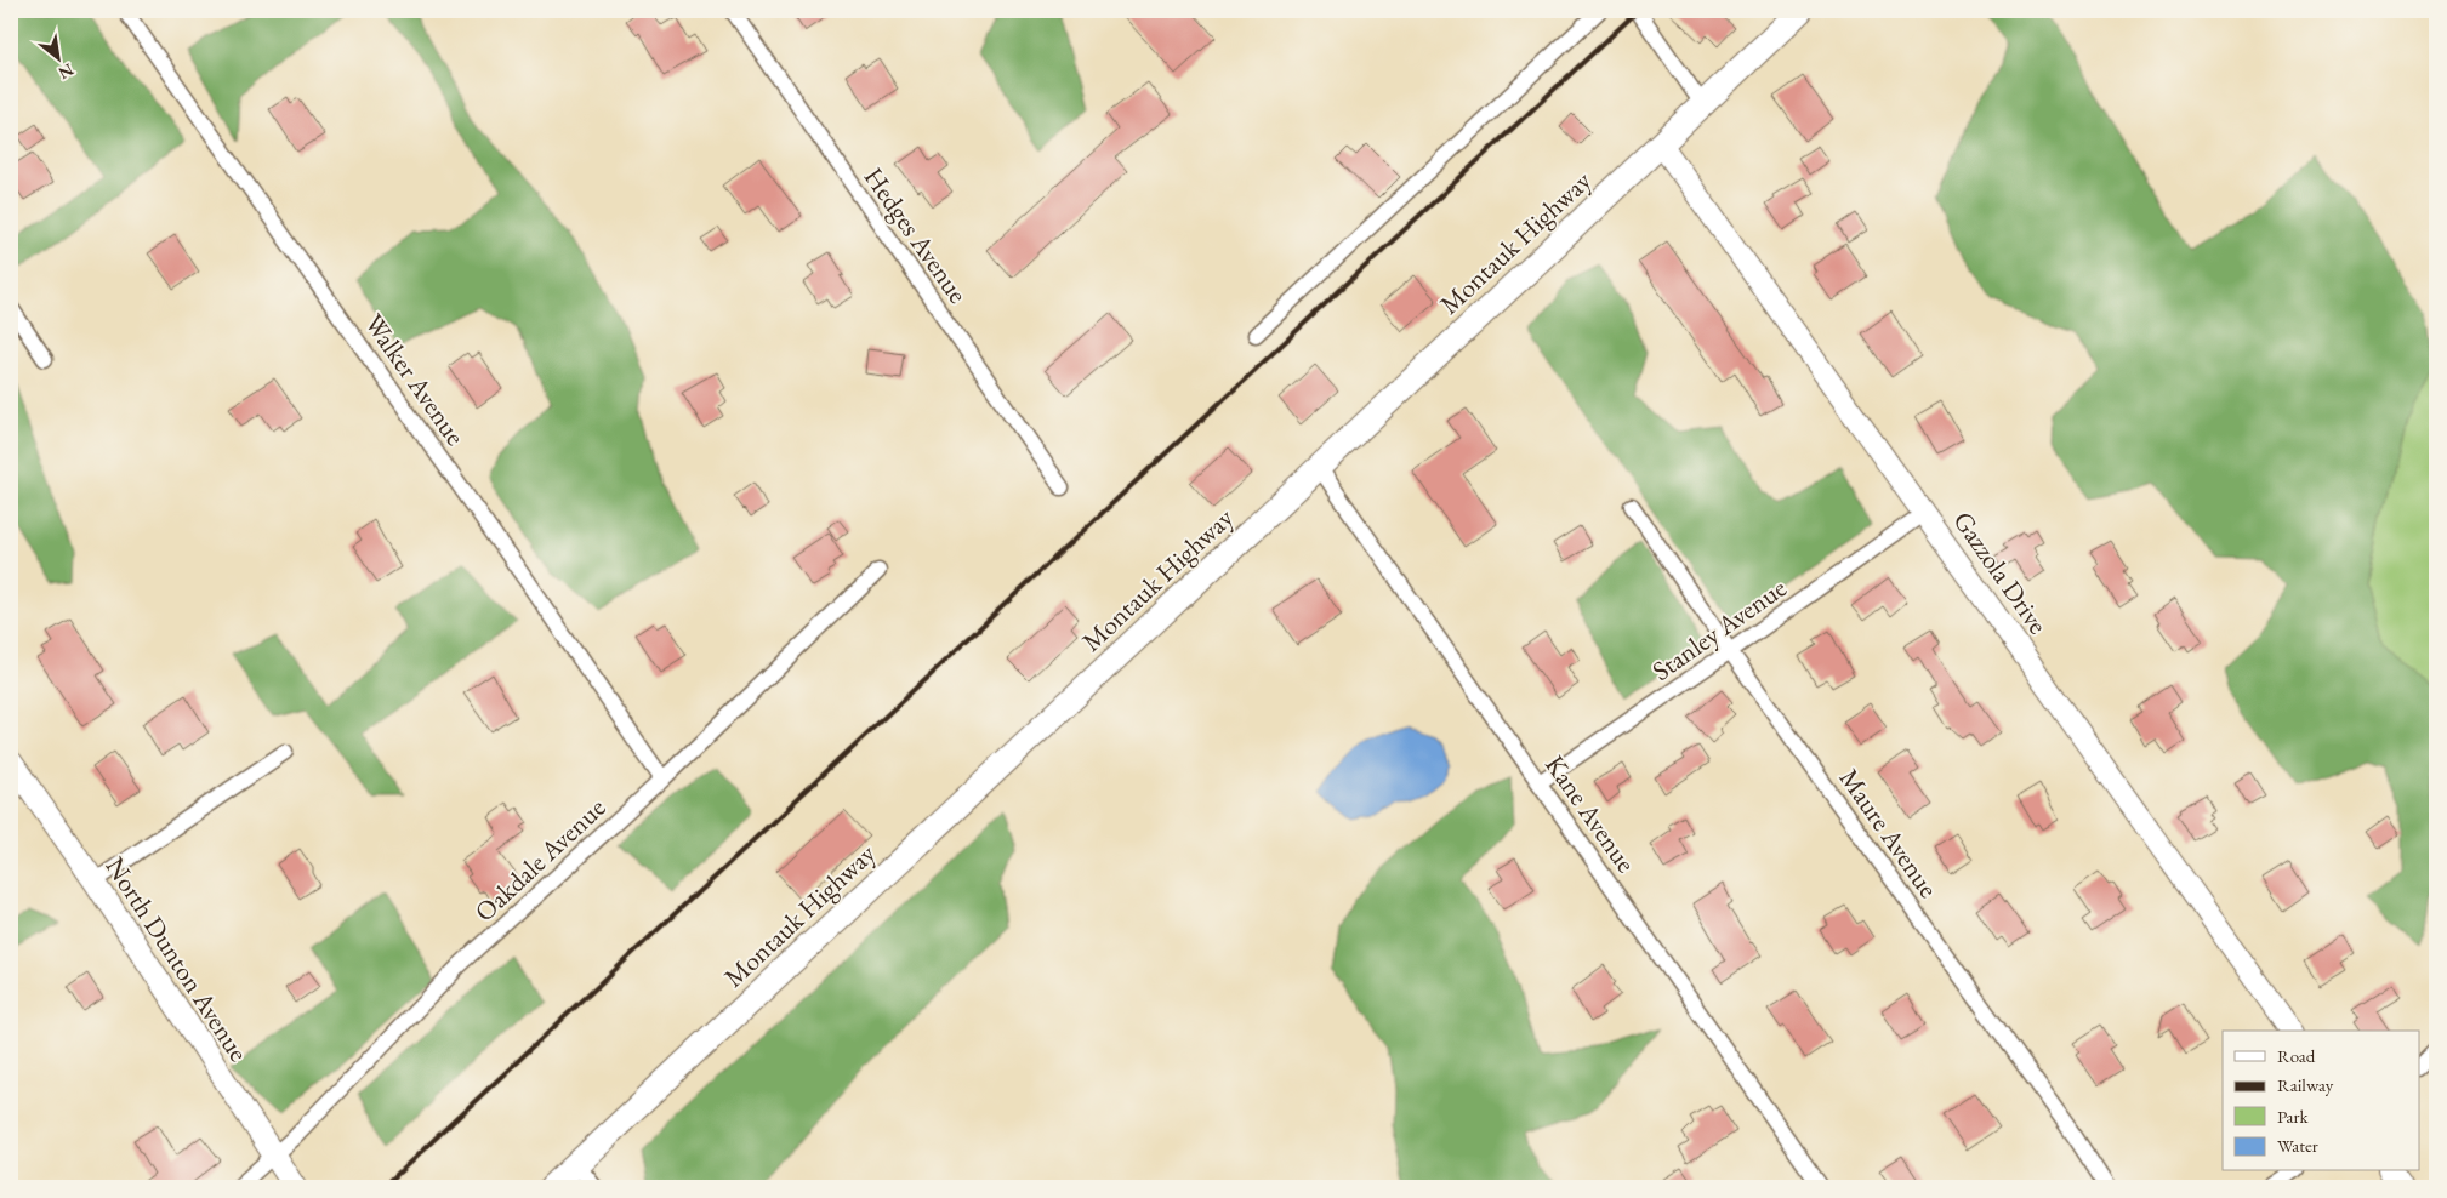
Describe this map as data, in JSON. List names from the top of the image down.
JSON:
{
  "streets": {
    "main road": ["Montauk Highway"],
    "street": [
      "Hedges Avenue",
      "Walker Avenue",
      "Gazzola Drive",
      "Stanley Avenue",
      "Kane Avenue",
      "Maure Avenue",
      "Oakdale Avenue",
      "North Dunton Avenue"
    ]
  },
  "crossings": [
    ["Montauk Highway", "Gazzola Drive"],
    ["Montauk Highway", "Kane Avenue"],
    ["Walker Avenue", "Oakdale Avenue"],
    ["Gazzola Drive", "Stanley Avenue"],
    ["Stanley Avenue", "Kane Avenue"],
    ["Stanley Avenue", "Maure Avenue"],
    ["Oakdale Avenue", "North Dunton Avenue"]
  ],
  "legend": [
    "Road",
    "Railway",
    "Park",
    "Water"
  ],
  "north": "bottom right"
}
